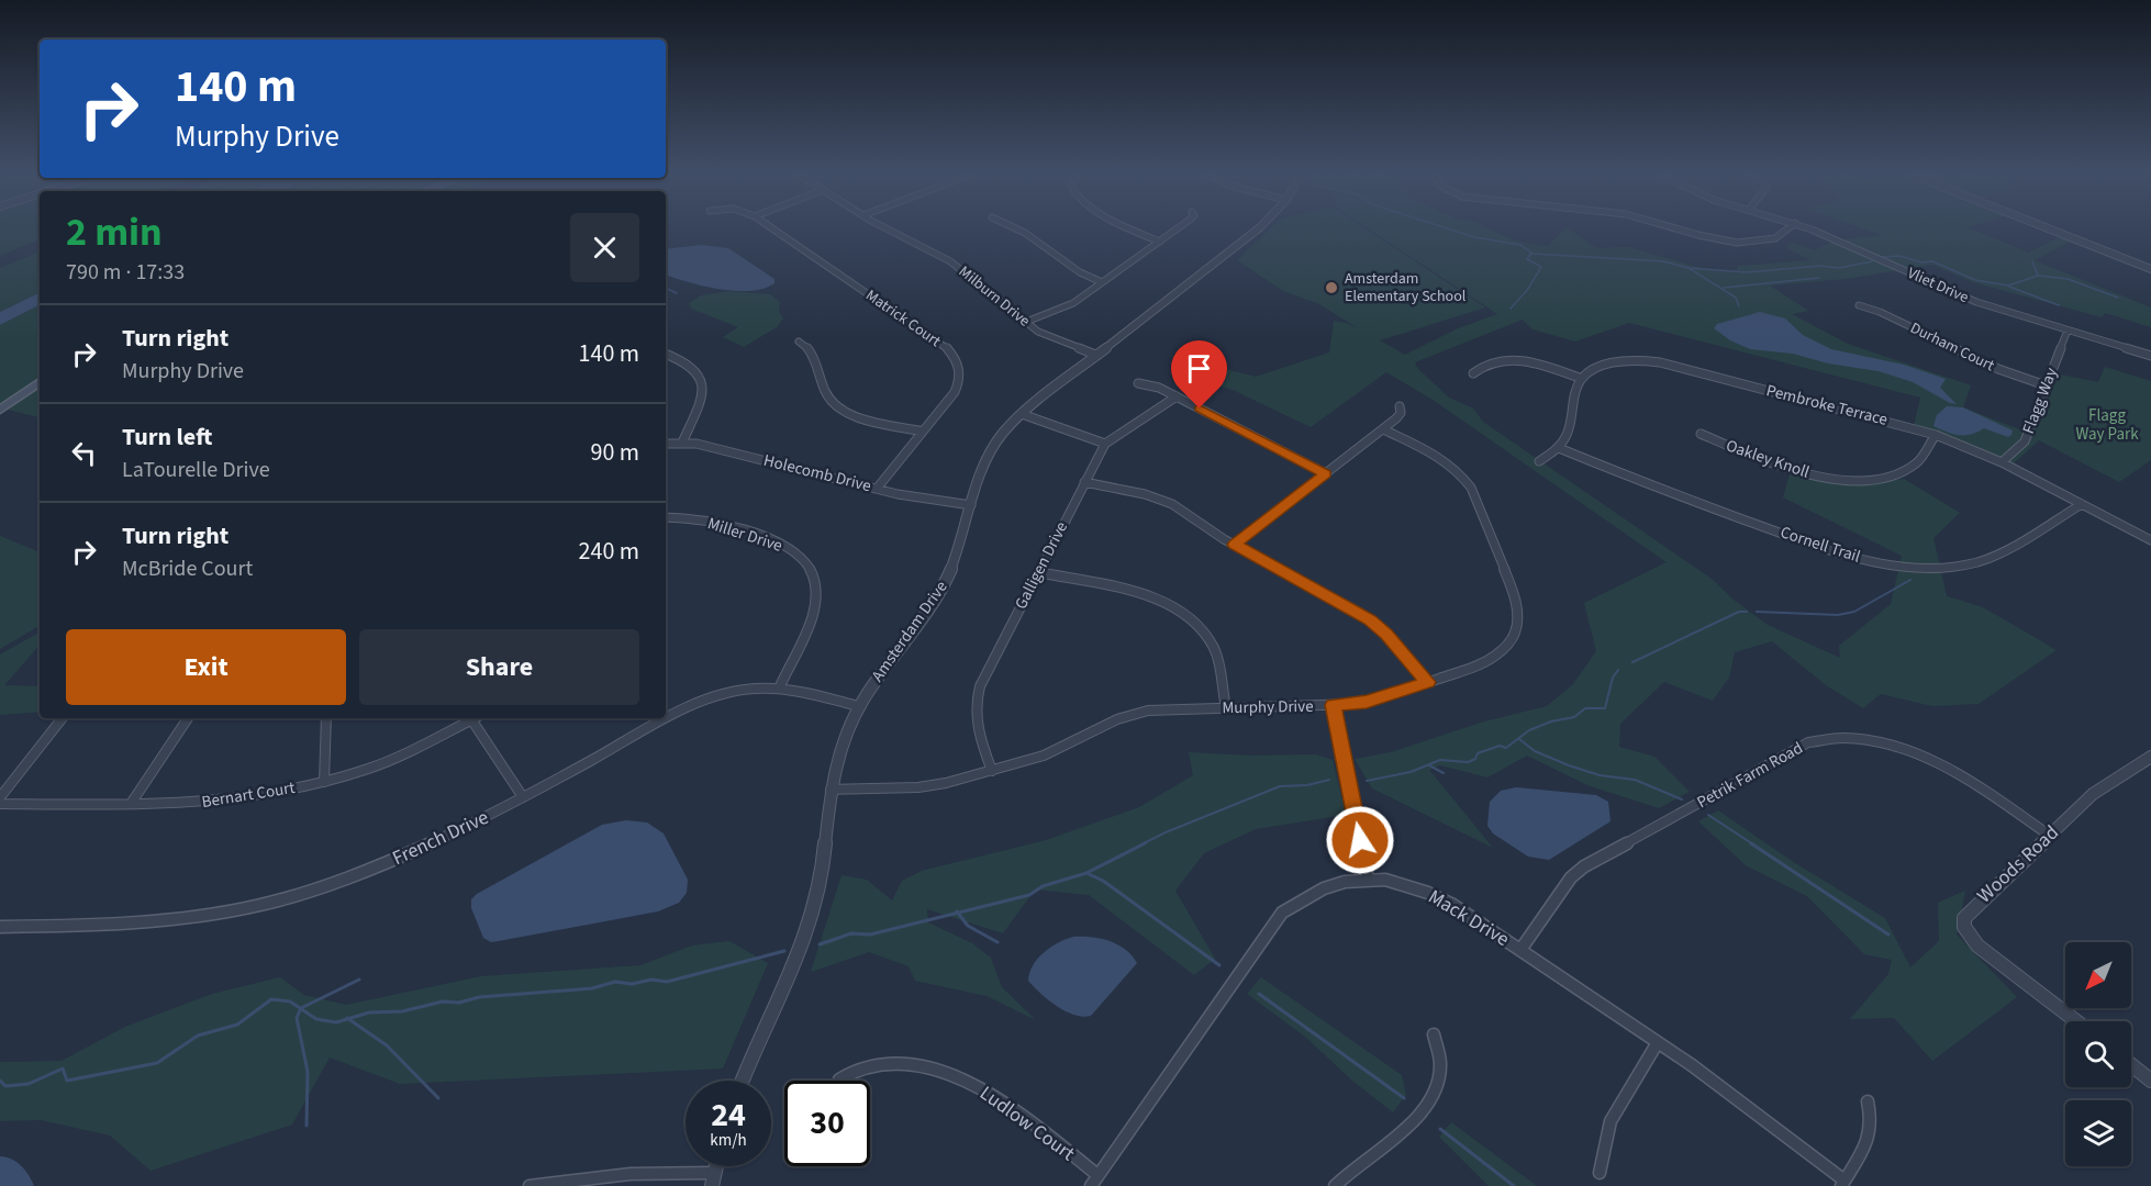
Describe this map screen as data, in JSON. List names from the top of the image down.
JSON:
{
  "streets": {
    "street": [
      "Vliet Drive",
      "Milburn Drive",
      "Matrick Court",
      "Durham Court",
      "Flagg Way",
      "Pembroke Terrace",
      "Oakley Knoll",
      "Holecomb Drive",
      "Miller Drive",
      "Cornell Trail",
      "Galligen Drive",
      "Amsterdam Drive",
      "Murphy Drive",
      "Petrik Farm Road",
      "Bernart Court",
      "French Drive",
      "Woods Road",
      "Mack Drive",
      "Ludlow Court"
    ]
  },
  "crossings": [
    ["Vliet Drive", "Flagg Way"],
    ["Milburn Drive", "Amsterdam Drive"],
    ["Matrick Court", "Holecomb Drive"],
    ["Durham Court", "Flagg Way"],
    ["Flagg Way", "Pembroke Terrace"],
    ["Pembroke Terrace", "Oakley Knoll"],
    ["Pembroke Terrace", "Cornell Trail"],
    ["Holecomb Drive", "Amsterdam Drive"],
    ["Miller Drive", "French Drive"],
    ["Galligen Drive", "Murphy Drive"],
    ["Amsterdam Drive", "Murphy Drive"],
    ["Amsterdam Drive", "French Drive"],
    ["Petrik Farm Road", "Woods Road"],
    ["Petrik Farm Road", "Mack Drive"],
    ["Mack Drive", "Ludlow Court"]
  ],
  "parks": ["Flagg Way Park"],
  "places": ["Amsterdam Elementary School"],
  "north": "bottom left",
  "page": {
    "turn": ["140 m", "Murphy Drive"],
    "heading": ["2 min", "790 m · 17:33"],
    "list": [
      {
        "name": "Turn right",
        "note": "Murphy Drive",
        "value": "140 m"
      },
      {
        "name": "Turn left",
        "note": "LaTourelle Drive",
        "value": "90 m"
      },
      {
        "name": "Turn right",
        "note": "McBride Court",
        "value": "240 m"
      }
    ],
    "buttons": ["Exit", "Share"],
    "speed": "24 km/h",
    "limit": "30"
  }
}
